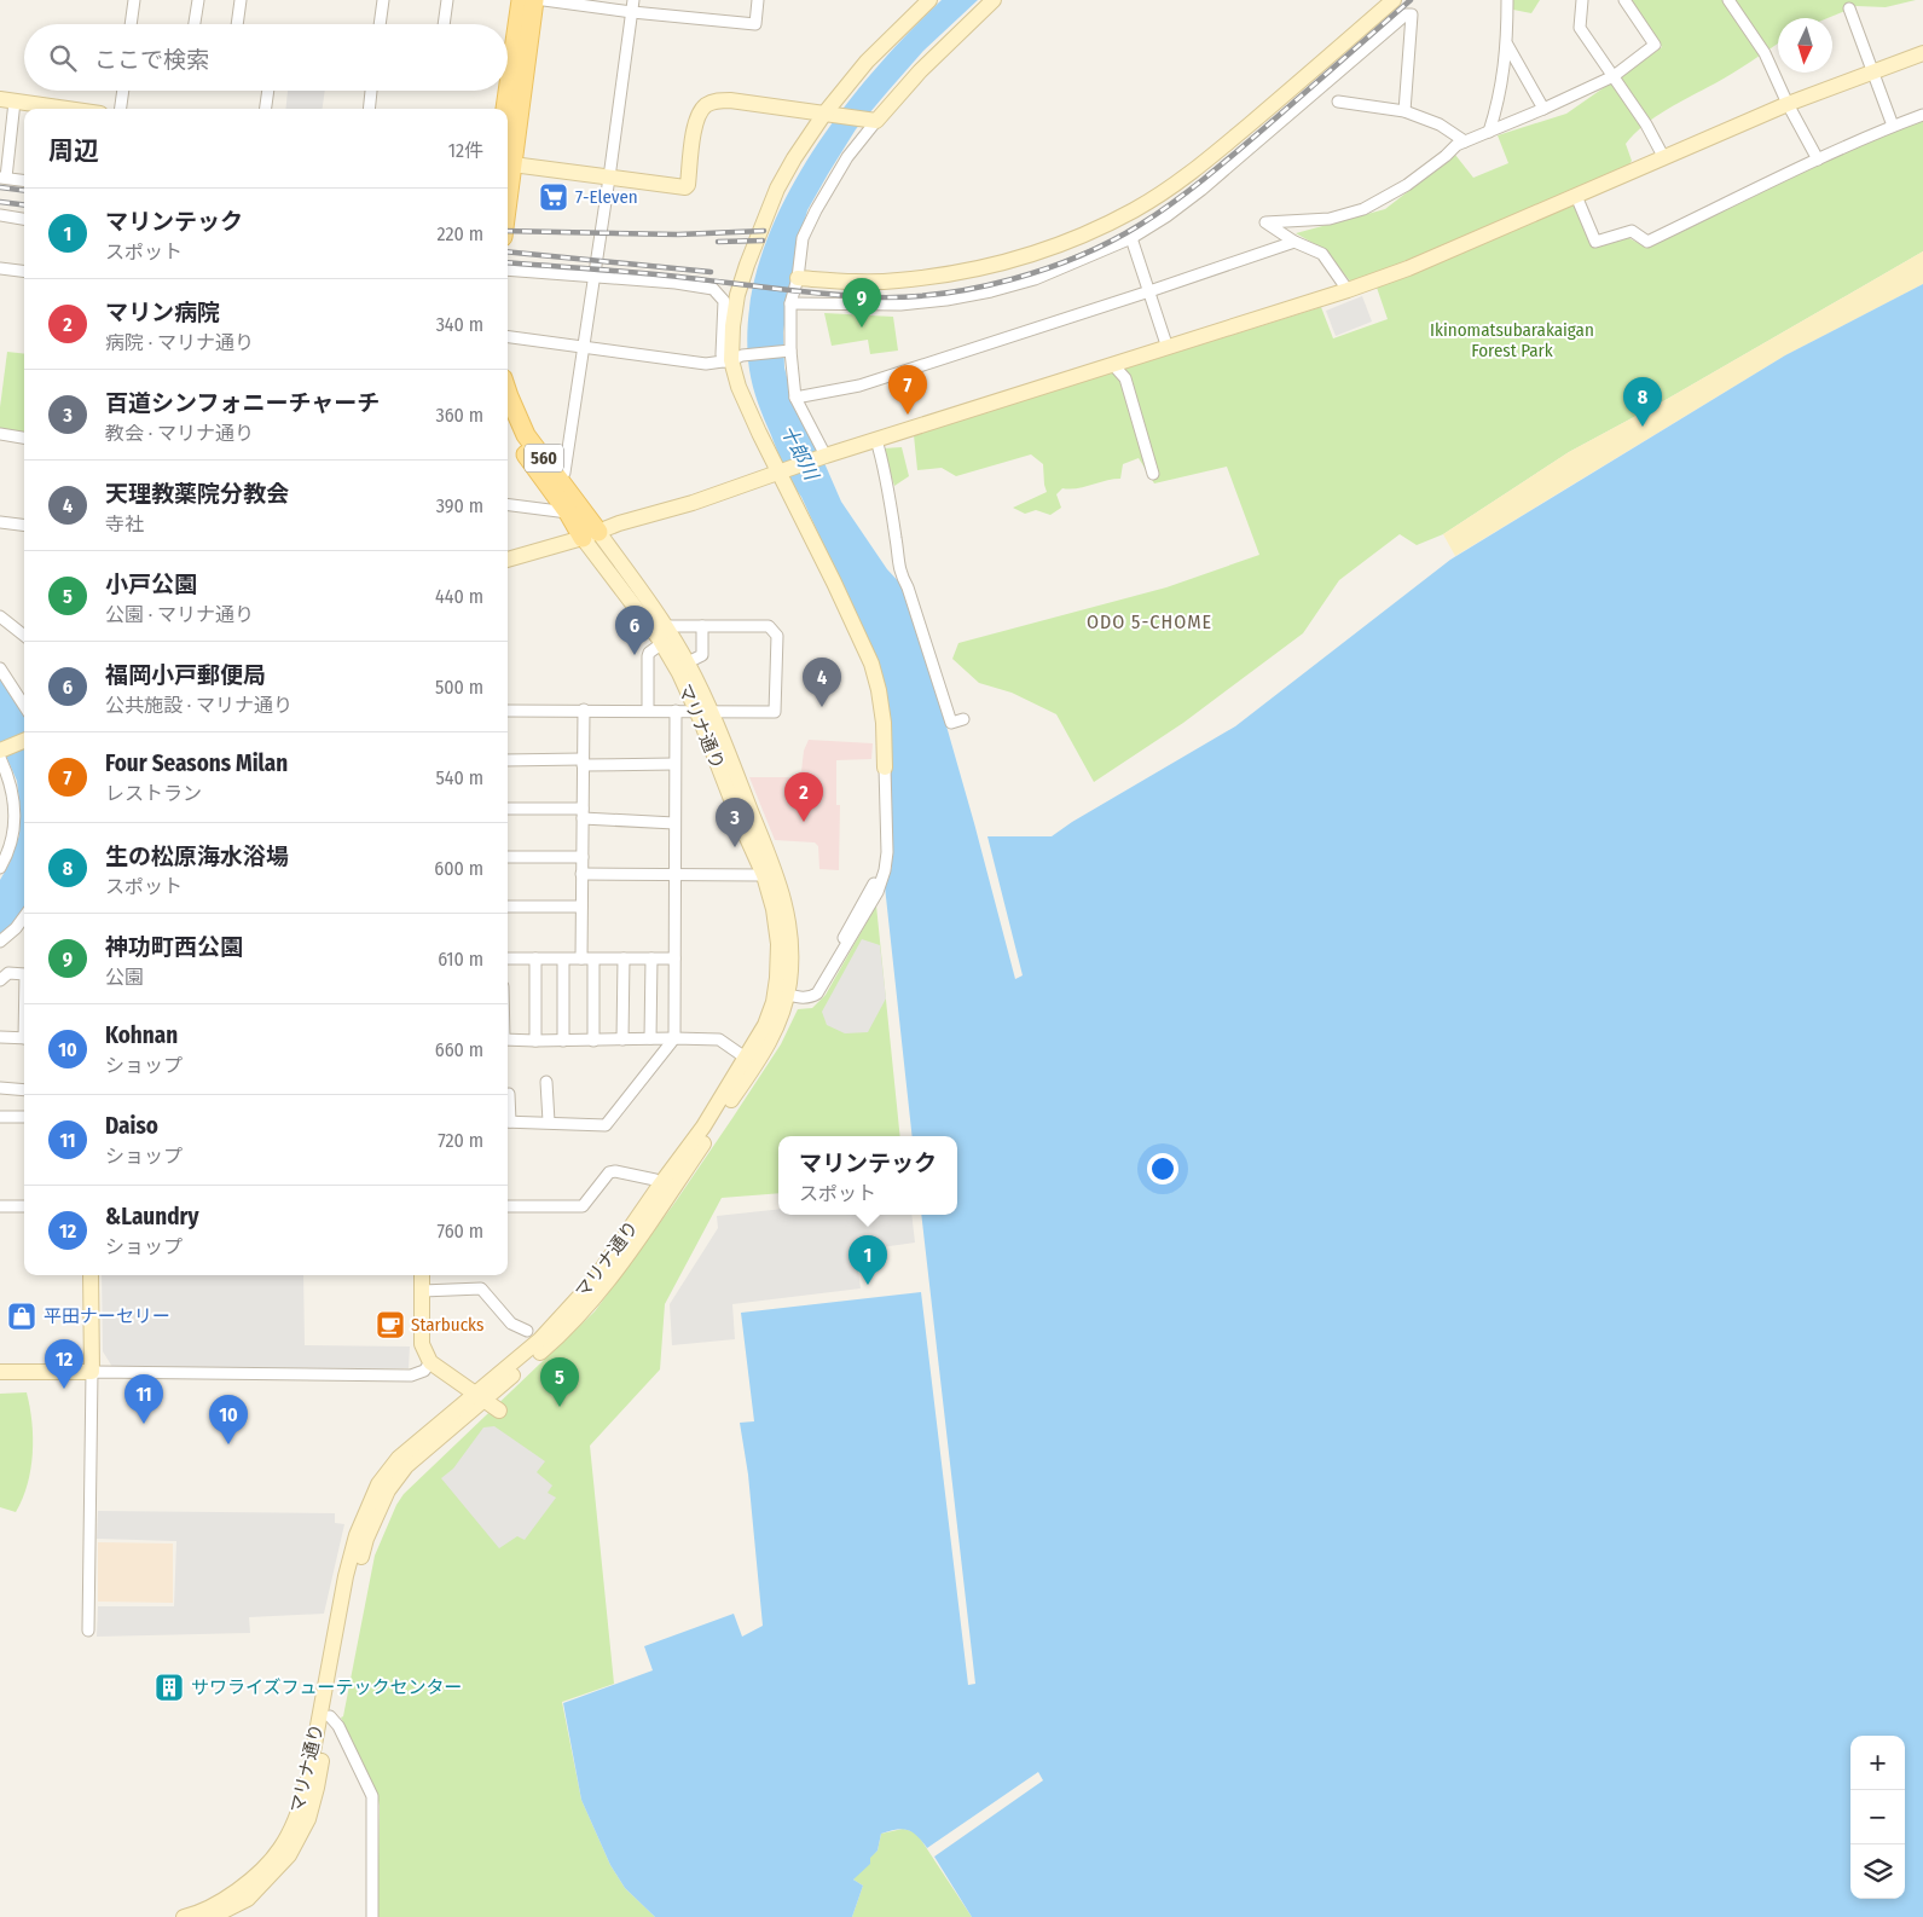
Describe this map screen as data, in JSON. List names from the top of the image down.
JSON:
{
  "streets": {
    "main road": ["560"],
    "street": ["マリナ通り"]
  },
  "crossings": [
    ["560", "マリナ通り"]
  ],
  "districts": ["ODO 5-CHOME"],
  "water": ["十郎川"],
  "parks": ["Ikinomatsubarakaigan Forest Park"],
  "places": {
    "supermarket": ["7-Eleven"],
    "shop": ["平田ナーセリー"],
    "cafe": ["Starbucks"],
    "building": ["サワライズフューテックセンター"]
  },
  "north": "bottom",
  "page": {
    "search": "ここで検索",
    "heading": ["周辺", "12件"],
    "list": [
      {
        "mark": "1",
        "name": "マリンテック",
        "note": "スポット",
        "value": "220 m"
      },
      {
        "mark": "2",
        "name": "マリン病院",
        "note": "病院 · マリナ通り",
        "value": "340 m"
      },
      {
        "mark": "3",
        "name": "百道シンフォニーチャーチ",
        "note": "教会 · マリナ通り",
        "value": "360 m"
      },
      {
        "mark": "4",
        "name": "天理教薬院分教会",
        "note": "寺社",
        "value": "390 m"
      },
      {
        "mark": "5",
        "name": "小戸公園",
        "note": "公園 · マリナ通り",
        "value": "440 m"
      },
      {
        "mark": "6",
        "name": "福岡小戸郵便局",
        "note": "公共施設 · マリナ通り",
        "value": "500 m"
      },
      {
        "mark": "7",
        "name": "Four Seasons Milan",
        "note": "レストラン",
        "value": "540 m"
      },
      {
        "mark": "8",
        "name": "生の松原海水浴場",
        "note": "スポット",
        "value": "600 m"
      },
      {
        "mark": "9",
        "name": "神功町西公園",
        "note": "公園",
        "value": "610 m"
      },
      {
        "mark": "10",
        "name": "Kohnan",
        "note": "ショップ",
        "value": "660 m"
      },
      {
        "mark": "11",
        "name": "Daiso",
        "note": "ショップ",
        "value": "720 m"
      },
      {
        "mark": "12",
        "name": "&Laundry",
        "note": "ショップ",
        "value": "760 m"
      }
    ],
    "pins": [
      "9",
      "7",
      "8",
      "6",
      "4",
      "2",
      "3",
      "1",
      "12",
      "5",
      "11",
      "10"
    ],
    "popup": ["マリンテック", "スポット"],
    "map_buttons": ["+", "−"]
  }
}
